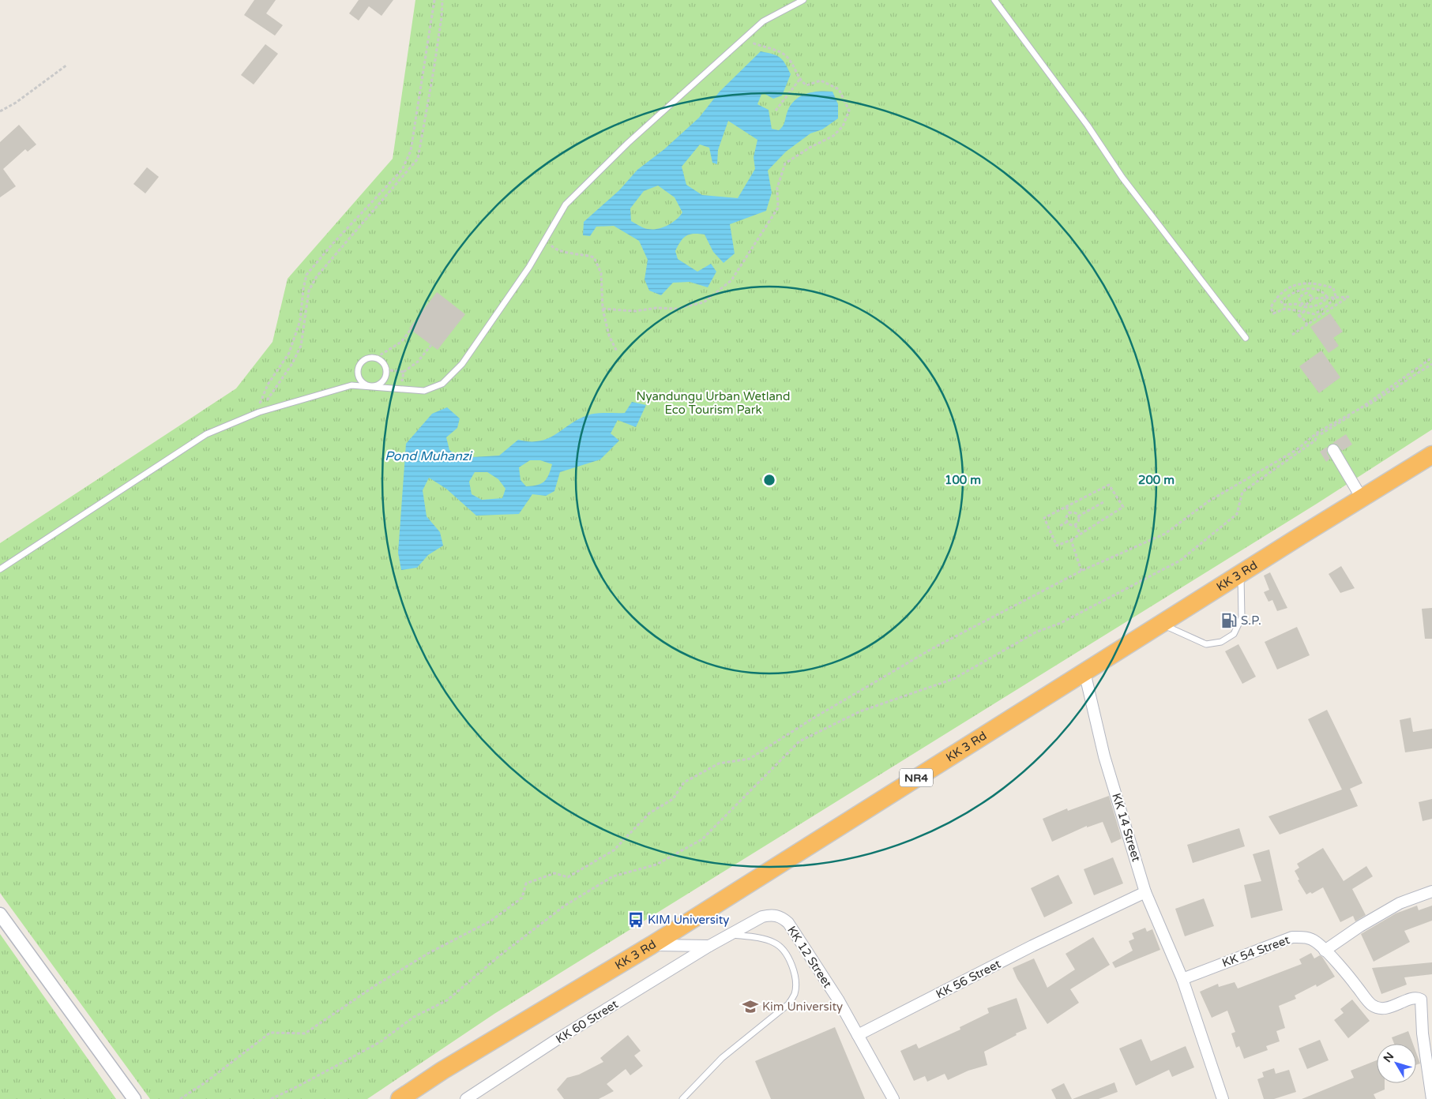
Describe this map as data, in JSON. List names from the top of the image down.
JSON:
{
  "streets": {
    "highway": ["KK 3 Rd", "NR4"],
    "street": [
      "KK 14 Street",
      "KK 54 Street",
      "KK 12 Street",
      "KK 56 Street",
      "KK 60 Street"
    ]
  },
  "crossings": [
    ["KK 3 Rd", "KK 14 Street"],
    ["KK 3 Rd", "KK 12 Street"],
    ["KK 14 Street", "KK 54 Street"],
    ["KK 14 Street", "KK 56 Street"],
    ["KK 12 Street", "KK 56 Street"],
    ["KK 12 Street", "KK 60 Street"]
  ],
  "water": ["Pond Muhanzi"],
  "parks": ["Nyandungu Urban Wetland Eco Tourism Park"],
  "places": {
    "fuel station": ["S.P."],
    "bus stop": ["KIM University"],
    "school or university": ["Kim University"]
  },
  "north": "top left",
  "rings": ["100 m", "200 m"]
}
